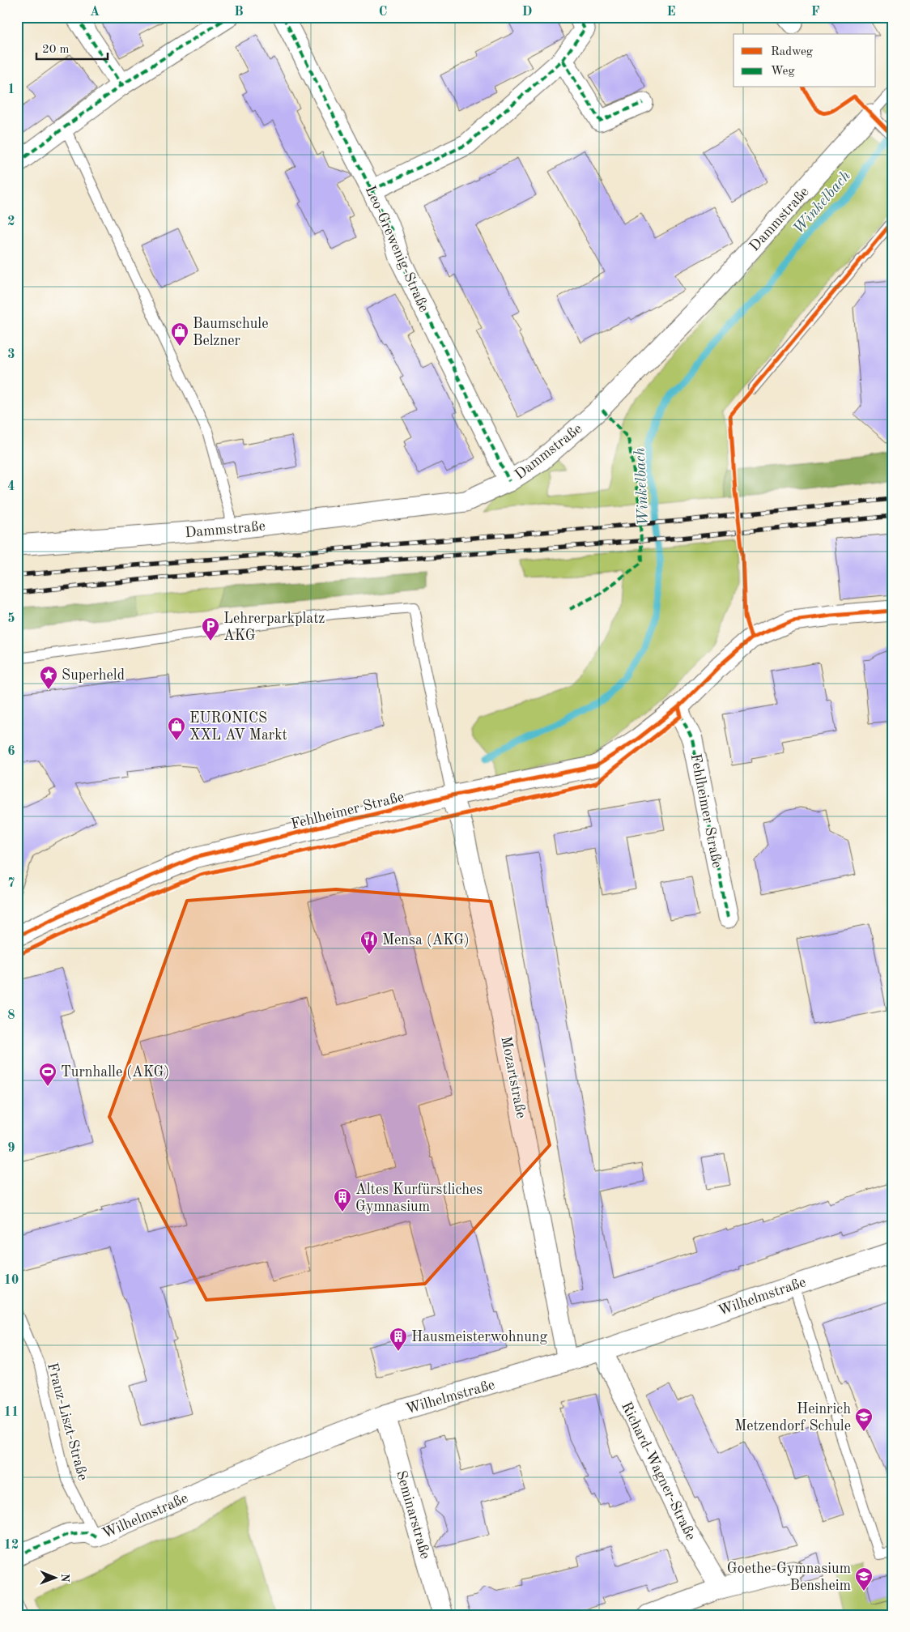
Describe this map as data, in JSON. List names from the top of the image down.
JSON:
{
  "streets": {
    "street": [
      "Dammstraße",
      "Leo-Grewenig-Straße",
      "Fehlheimer Straße",
      "Mozartstraße",
      "Wilhelmstraße",
      "Richard-Wagner-Straße",
      "Seminarstraße"
    ],
    "lane": ["Franz-Liszt-Straße"]
  },
  "crossings": [
    ["Dammstraße", "Leo-Grewenig-Straße"],
    ["Fehlheimer Straße", "Mozartstraße"],
    ["Mozartstraße", "Wilhelmstraße"],
    ["Wilhelmstraße", "Franz-Liszt-Straße"],
    ["Wilhelmstraße", "Richard-Wagner-Straße"],
    ["Wilhelmstraße", "Seminarstraße"]
  ],
  "water": ["Winkelbach"],
  "places": {
    "shop": ["Baumschule Belzner", "EURONICS XXL AV Markt"],
    "parking": ["Lehrerparkplatz AKG"],
    "place": ["Superheld"],
    "restaurant": ["Mensa (AKG)"],
    "sports": ["Turnhalle (AKG)"],
    "building": ["Altes Kurfürstliches Gymnasium", "Hausmeisterwohnung"],
    "school or university": ["Heinrich Metzendorf Schule", "Goethe-Gymnasium Bensheim"]
  },
  "legend": ["Radweg", "Weg"],
  "scale_bar": "20 m",
  "north": "right",
  "grid": {
    "columns": [
      "A",
      "B",
      "C",
      "D",
      "E",
      "F"
    ],
    "rows": [
      "1",
      "2",
      "3",
      "4",
      "5",
      "6",
      "7",
      "8",
      "9",
      "10",
      "11",
      "12"
    ]
  }
}
